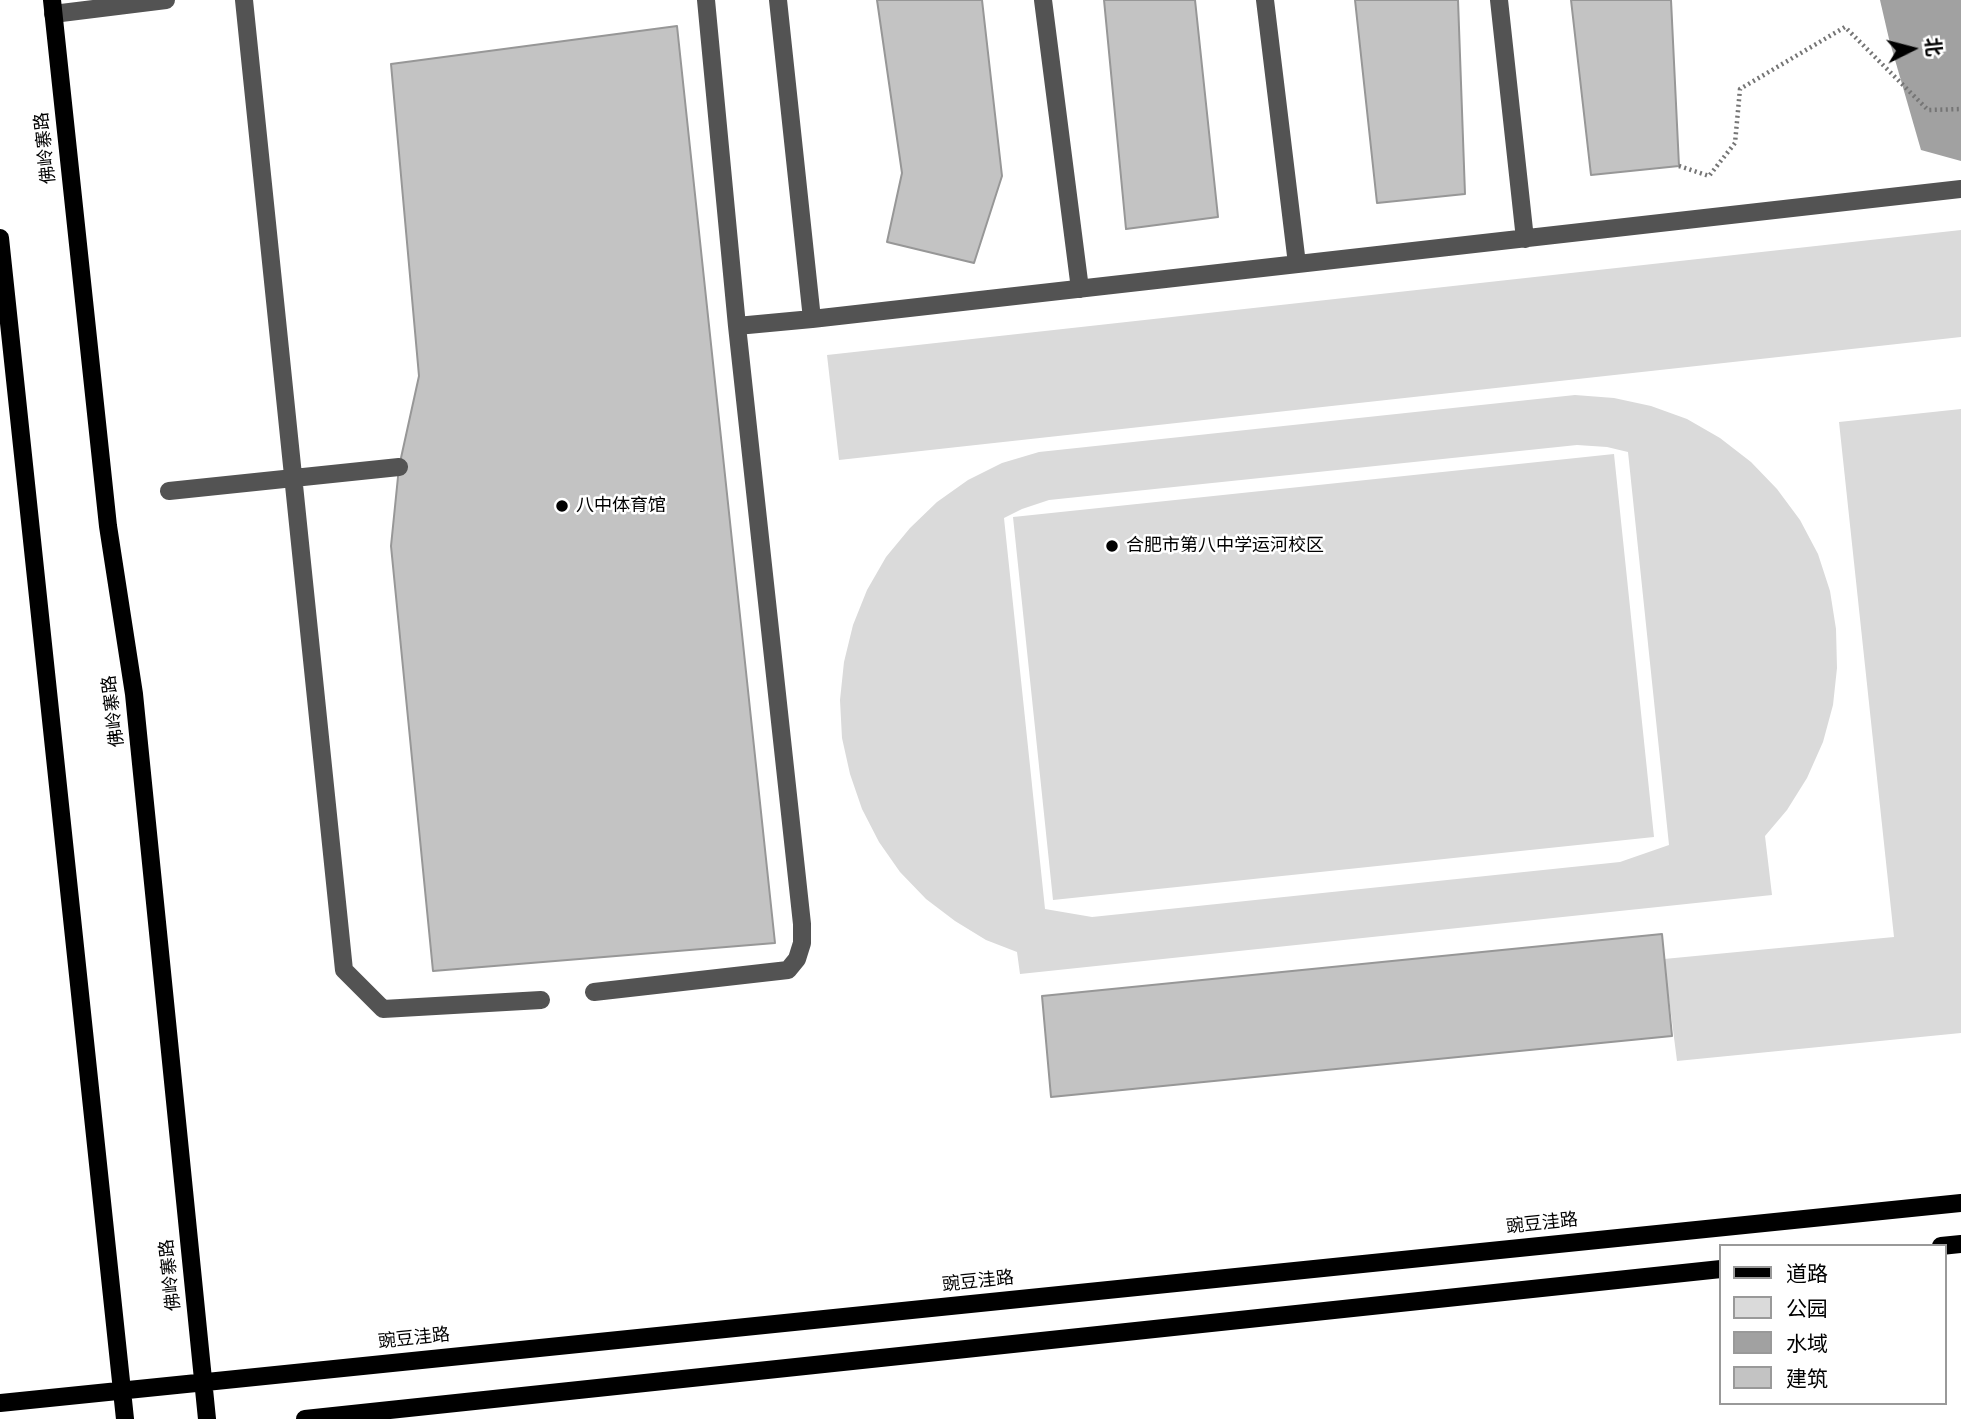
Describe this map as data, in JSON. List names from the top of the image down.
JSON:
{
  "streets": {
    "main road": ["佛岭寨路", "豌豆洼路"]
  },
  "crossings": [
    ["佛岭寨路", "豌豆洼路"]
  ],
  "places": ["八中体育馆", "合肥市第八中学运河校区"],
  "legend": [
    "道路",
    "公园",
    "水域",
    "建筑"
  ],
  "north": "right"
}
